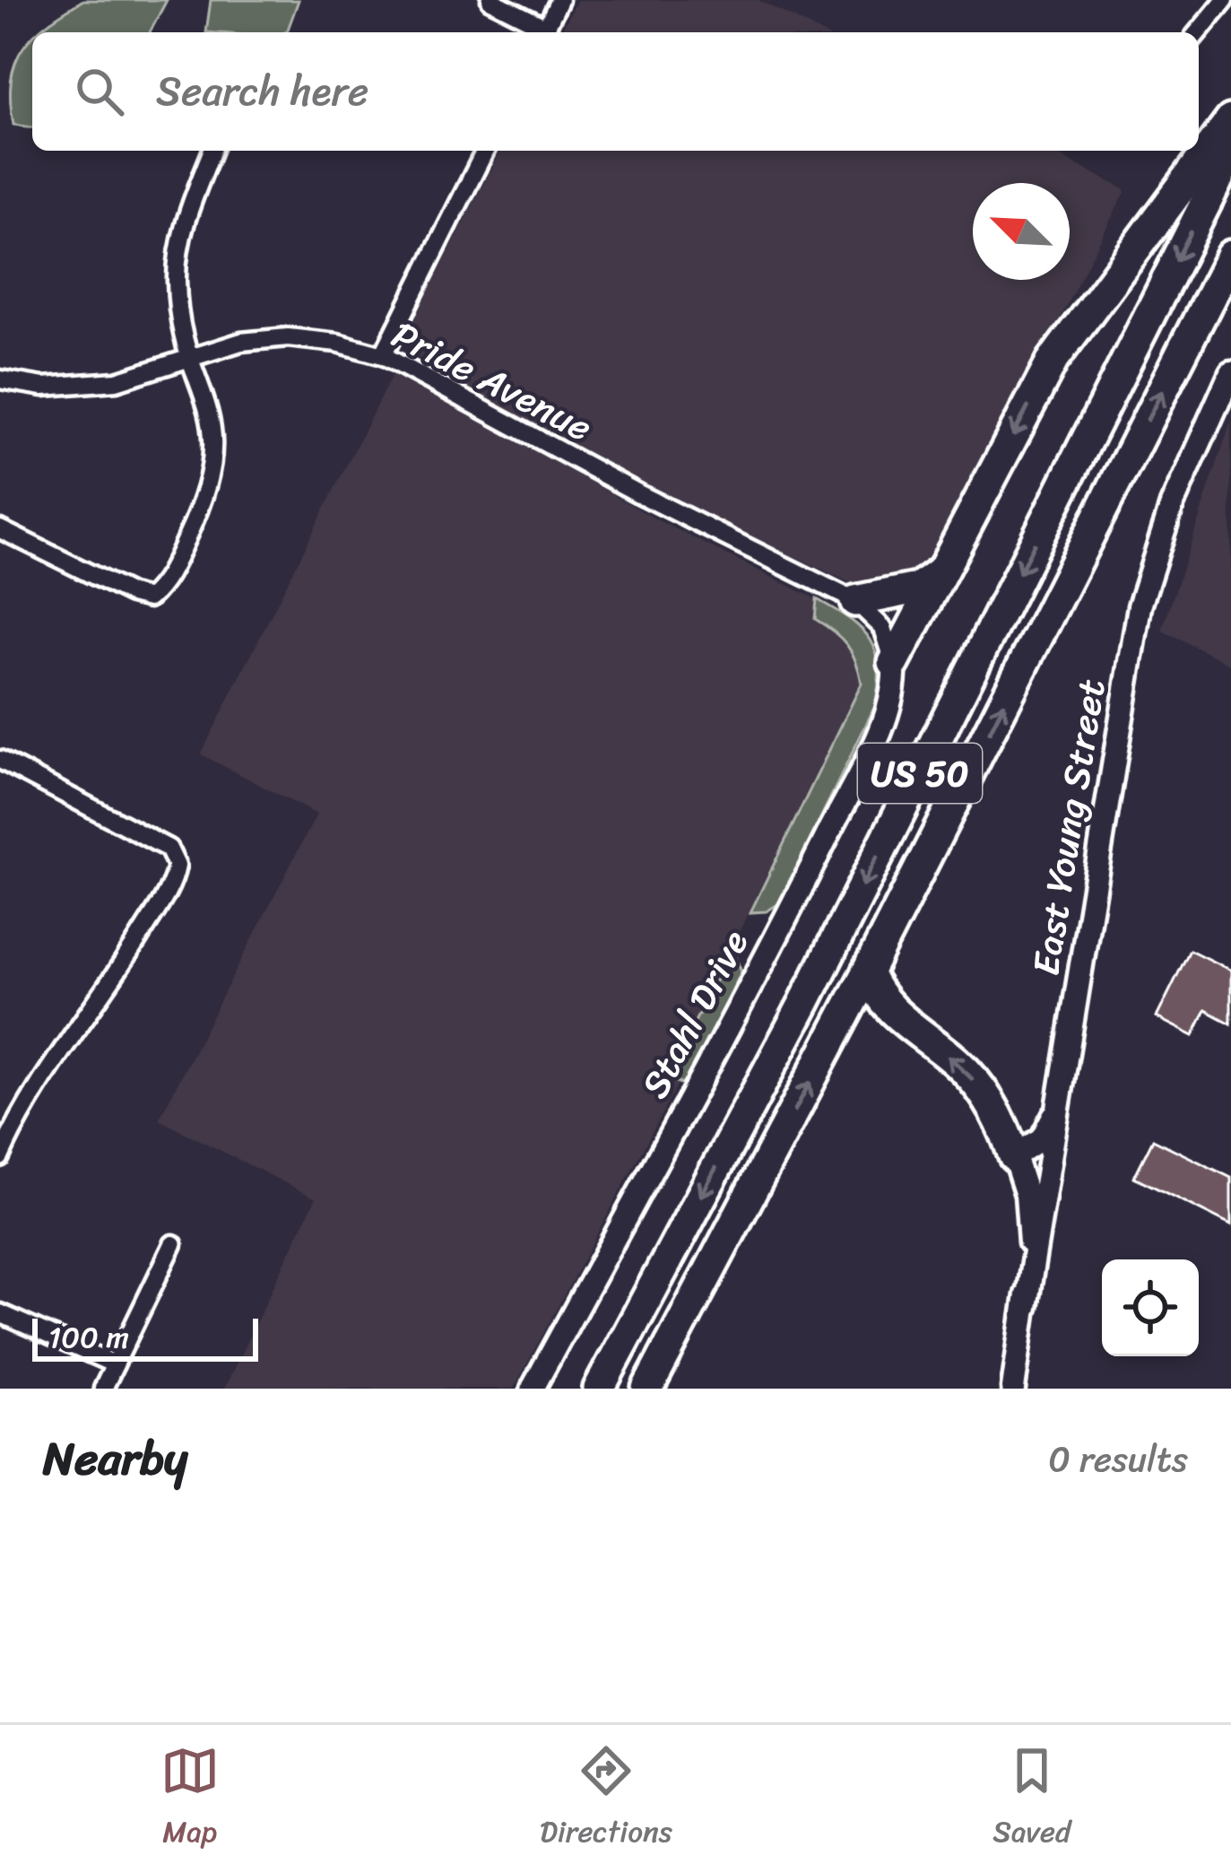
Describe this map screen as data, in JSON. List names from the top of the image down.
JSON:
{
  "streets": {
    "highway": ["US 50"],
    "main road": ["East Young Street", "Stahl Drive"],
    "street": ["Pride Avenue"]
  },
  "crossings": [
    ["Pride Avenue", "Stahl Drive"]
  ],
  "scale_bar": "100 m",
  "north": "top left",
  "page": {
    "search": "Search here",
    "scale": "100 m",
    "heading": ["Nearby", "0 results"],
    "nav": ["Map", "Directions", "Saved"]
  }
}
